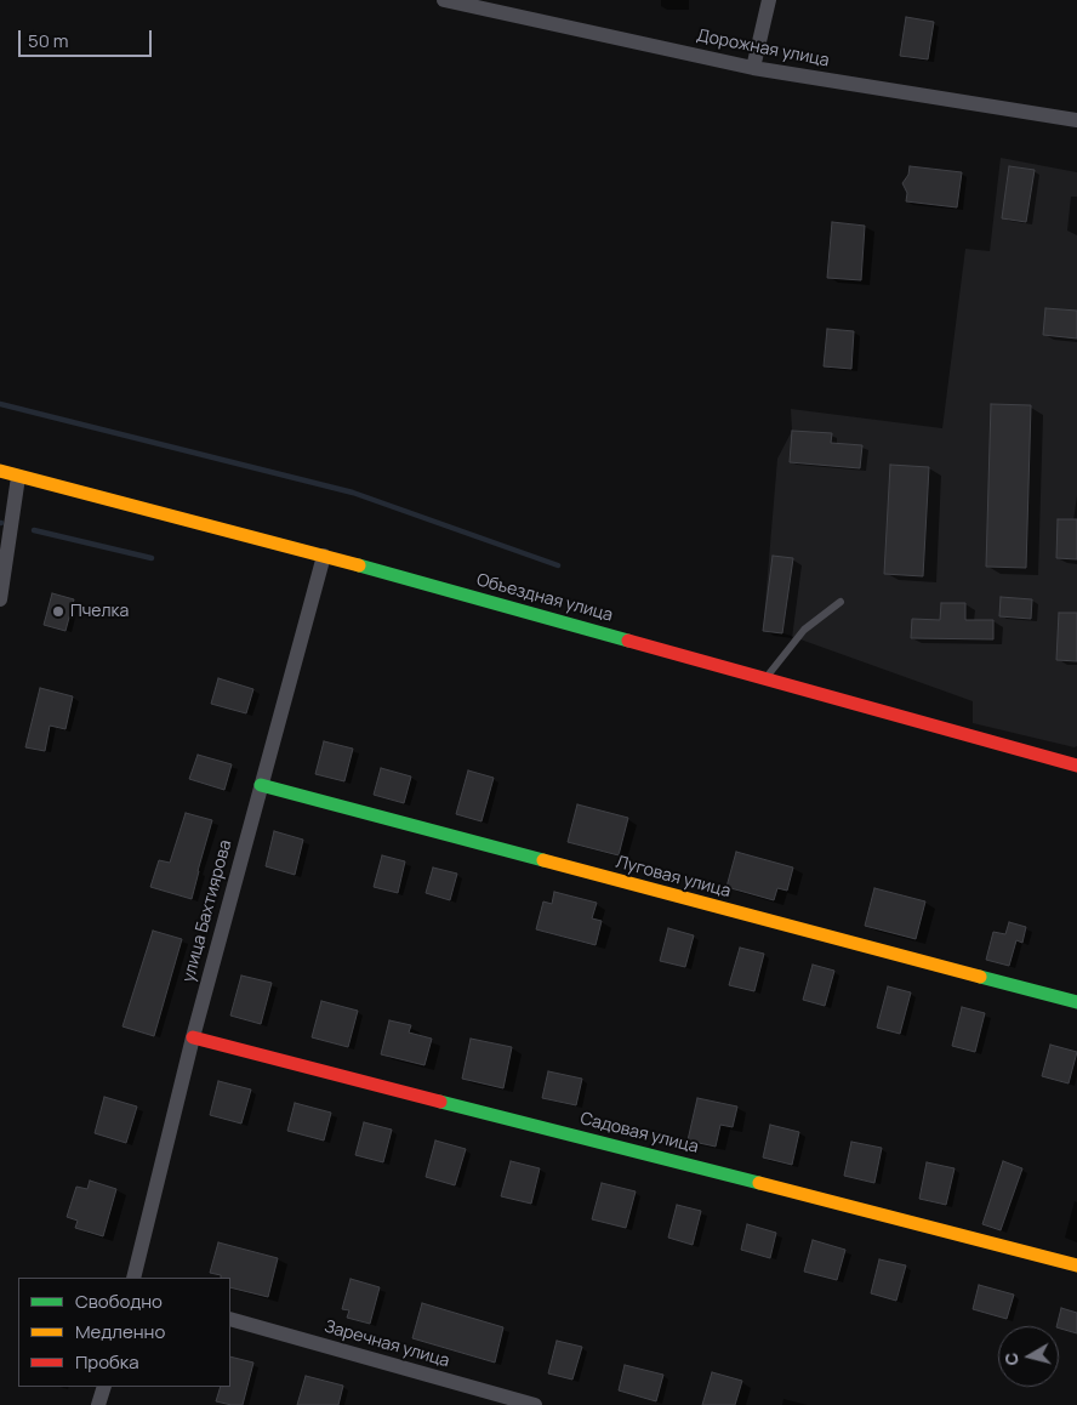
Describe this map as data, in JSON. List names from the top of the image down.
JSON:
{
  "streets": {
    "street": [
      "Дорожная улица",
      "Объездная улица",
      "Луговая улица",
      "улица Бахтиярова",
      "Садовая улица",
      "Заречная улица"
    ]
  },
  "crossings": [
    ["Объездная улица", "улица Бахтиярова"],
    ["Луговая улица", "улица Бахтиярова"],
    ["улица Бахтиярова", "Садовая улица"]
  ],
  "places": ["Пчелка"],
  "legend": ["Свободно", "Медленно", "Пробка"],
  "scale_bar": "50 m",
  "north": "left"
}
